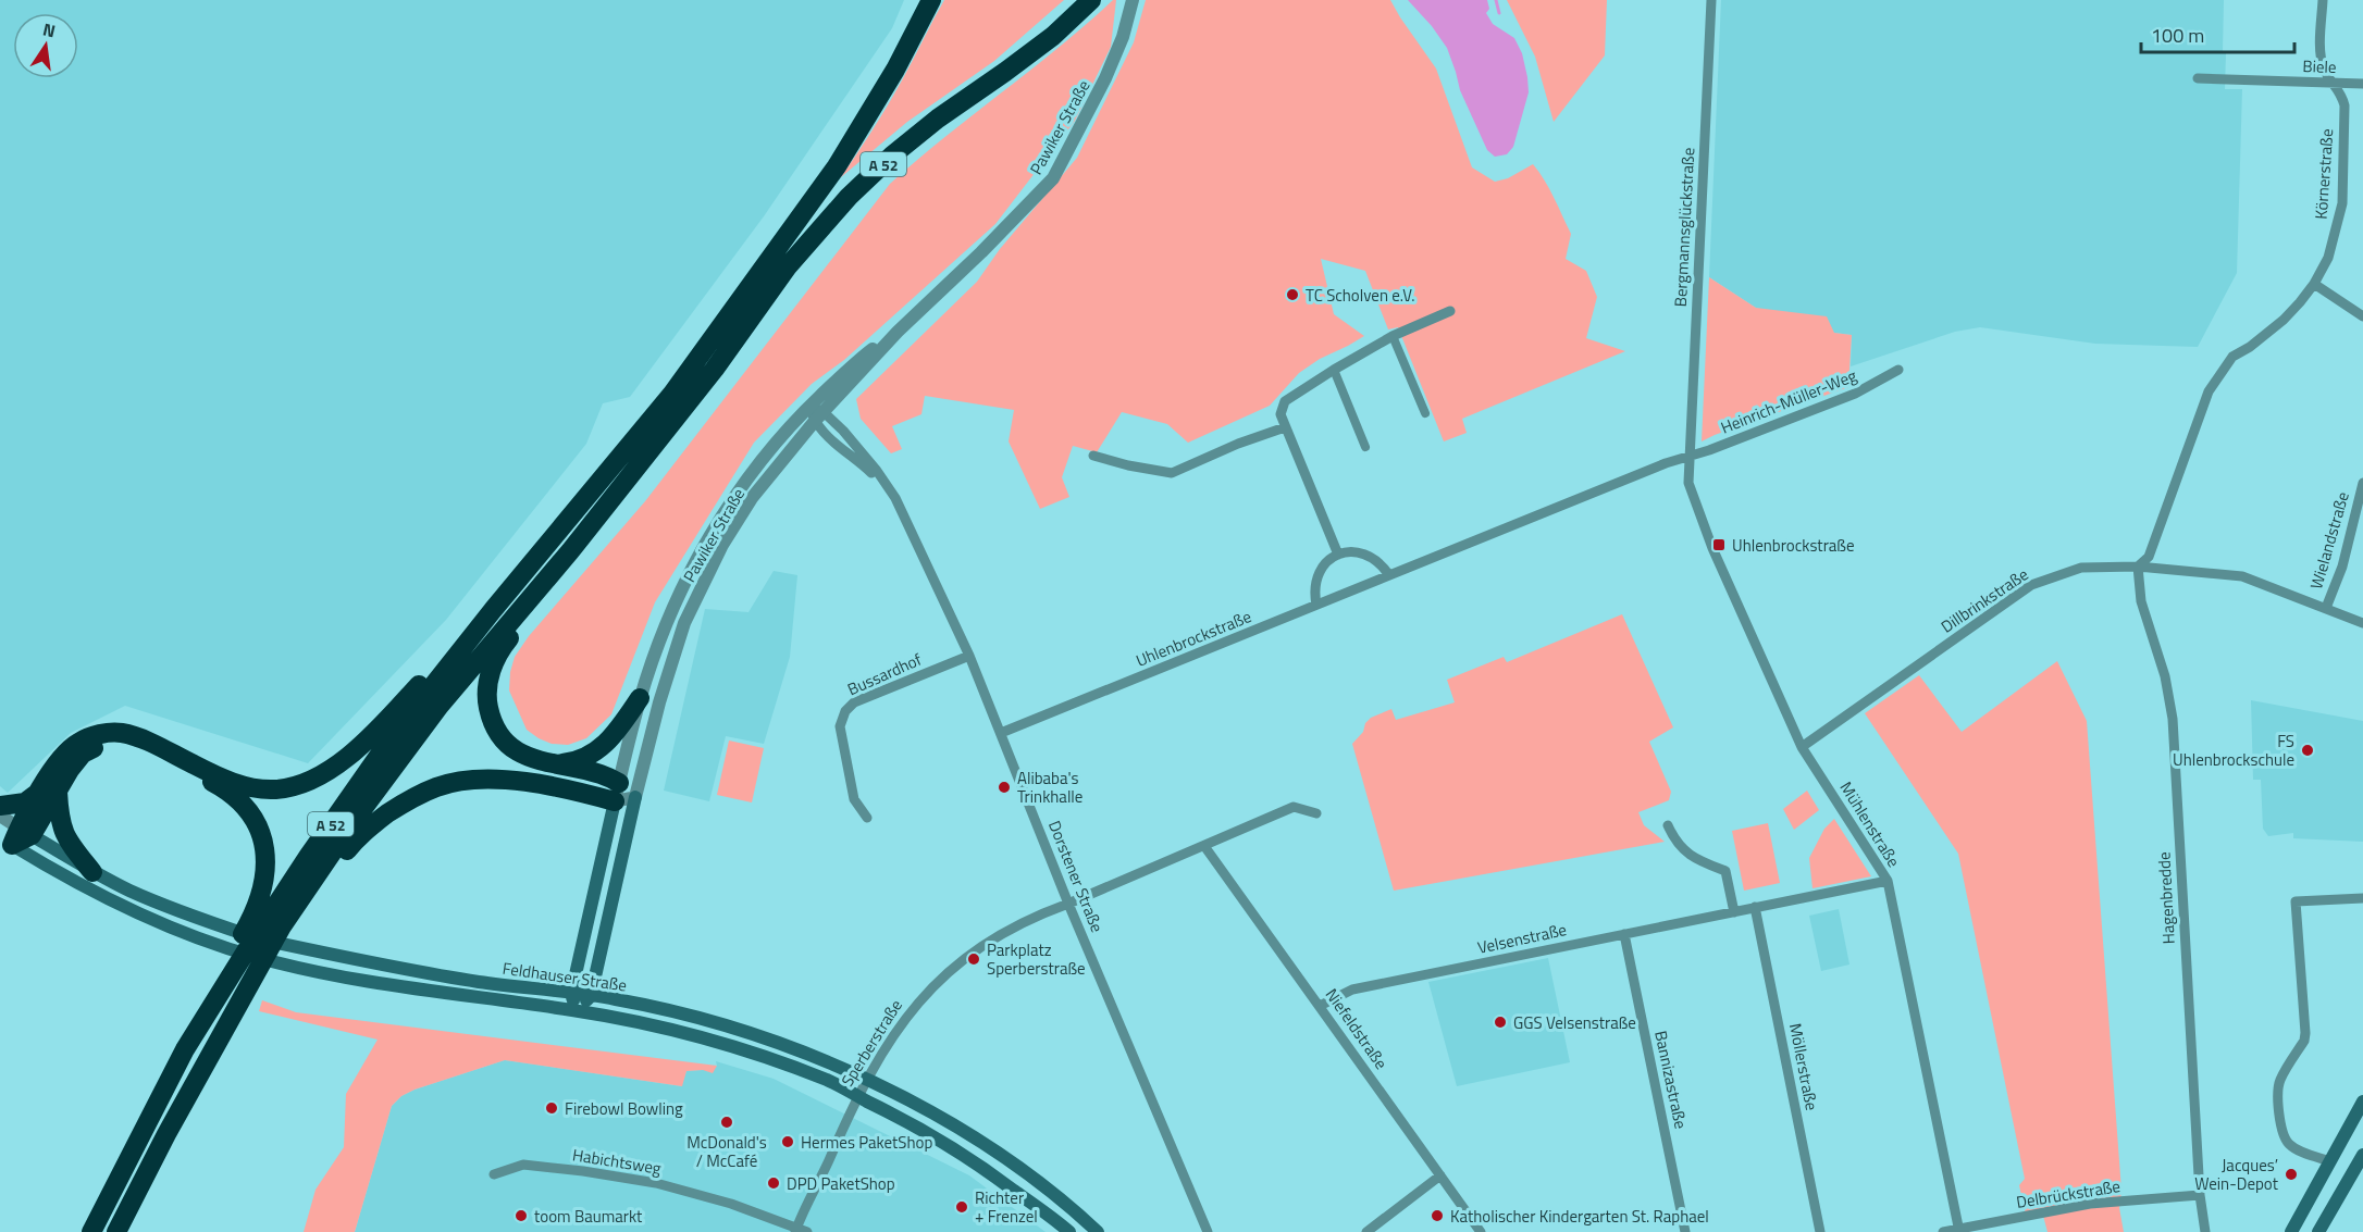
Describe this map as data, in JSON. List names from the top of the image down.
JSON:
{
  "streets": {
    "highway": ["A 52"],
    "main road": ["Pawiker Straße", "Feldhauser Straße"],
    "street": [
      "Biele",
      "Körnerstraße",
      "Bergmannsglückstraße",
      "Heinrich-Müller-Weg",
      "Wielandstraße",
      "Dillbrinkstraße",
      "Uhlenbrockstraße",
      "Bussardhof",
      "Mühlenstraße",
      "Dorstener Straße",
      "Hagenbredde",
      "Velsenstraße",
      "Niefeldstraße",
      "Sperberstraße",
      "Möllerstraße",
      "Bannizastraße",
      "Habichtsweg",
      "Delbrückstraße"
    ]
  },
  "crossings": [
    ["Biele", "Körnerstraße"],
    ["Pawiker Straße", "Dorstener Straße"],
    ["Pawiker Straße", "Feldhauser Straße"],
    ["Körnerstraße", "Dillbrinkstraße"],
    ["Körnerstraße", "Hagenbredde"],
    ["Bergmannsglückstraße", "Heinrich-Müller-Weg"],
    ["Bergmannsglückstraße", "Uhlenbrockstraße"],
    ["Bergmannsglückstraße", "Mühlenstraße"],
    ["Heinrich-Müller-Weg", "Uhlenbrockstraße"],
    ["Heinrich-Müller-Weg", "Mühlenstraße"],
    ["Wielandstraße", "Dillbrinkstraße"],
    ["Dillbrinkstraße", "Mühlenstraße"],
    ["Dillbrinkstraße", "Hagenbredde"],
    ["Uhlenbrockstraße", "Mühlenstraße"],
    ["Uhlenbrockstraße", "Dorstener Straße"],
    ["Bussardhof", "Dorstener Straße"],
    ["Mühlenstraße", "Velsenstraße"],
    ["Mühlenstraße", "Delbrückstraße"],
    ["Dorstener Straße", "Sperberstraße"],
    ["Hagenbredde", "Delbrückstraße"],
    ["Velsenstraße", "Niefeldstraße"],
    ["Velsenstraße", "Möllerstraße"],
    ["Velsenstraße", "Bannizastraße"],
    ["Feldhauser Straße", "Sperberstraße"],
    ["Sperberstraße", "Habichtsweg"]
  ],
  "places": {
    "other": [
      "TC Scholven e.V.",
      "FS Uhlenbrockschule",
      "Alibaba's Trinkhalle",
      "Parkplatz Sperberstraße",
      "GGS Velsenstraße",
      "Firebowl Bowling",
      "McDonald's / McCafé",
      "Hermes PaketShop",
      "Jacques’ Wein-Depot",
      "DPD PaketShop",
      "Richter + Frenzel",
      "toom Baumarkt",
      "Katholischer Kindergarten St. Raphael"
    ],
    "transit": ["Uhlenbrockstraße"]
  },
  "scale_bar": "100 m",
  "north": "top"
}
